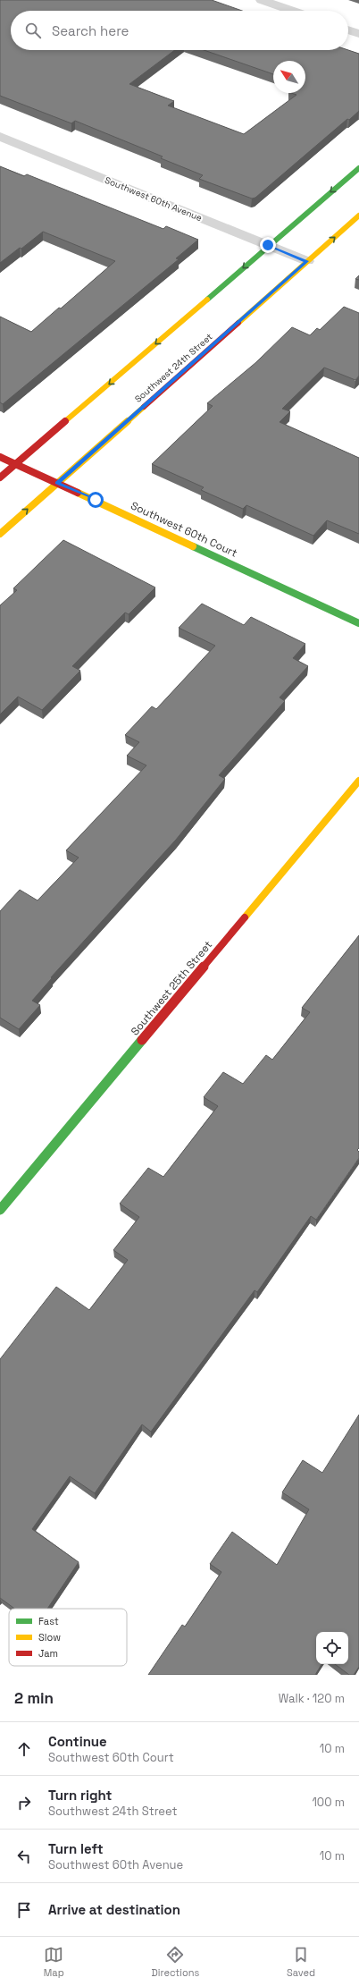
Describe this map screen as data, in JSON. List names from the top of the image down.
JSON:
{
  "streets": {
    "main road": ["Southwest 24th Street", "Southwest 60th Court", "Southwest 25th Street"],
    "street": ["Southwest 60th Avenue"]
  },
  "crossings": [
    ["Southwest 60th Avenue", "Southwest 24th Street"],
    ["Southwest 24th Street", "Southwest 60th Court"]
  ],
  "legend": ["Fast", "Slow", "Jam"],
  "north": "top left",
  "page": {
    "search": "Search here",
    "heading": ["2 min", "Walk · 120 m"],
    "list": [
      ["Continue", "Southwest 60th Court", "10 m"],
      ["Turn right", "Southwest 24th Street", "100 m"],
      ["Turn left", "Southwest 60th Avenue", "10 m"],
      "Arrive at destination"
    ],
    "nav": ["Map", "Directions", "Saved"]
  }
}
